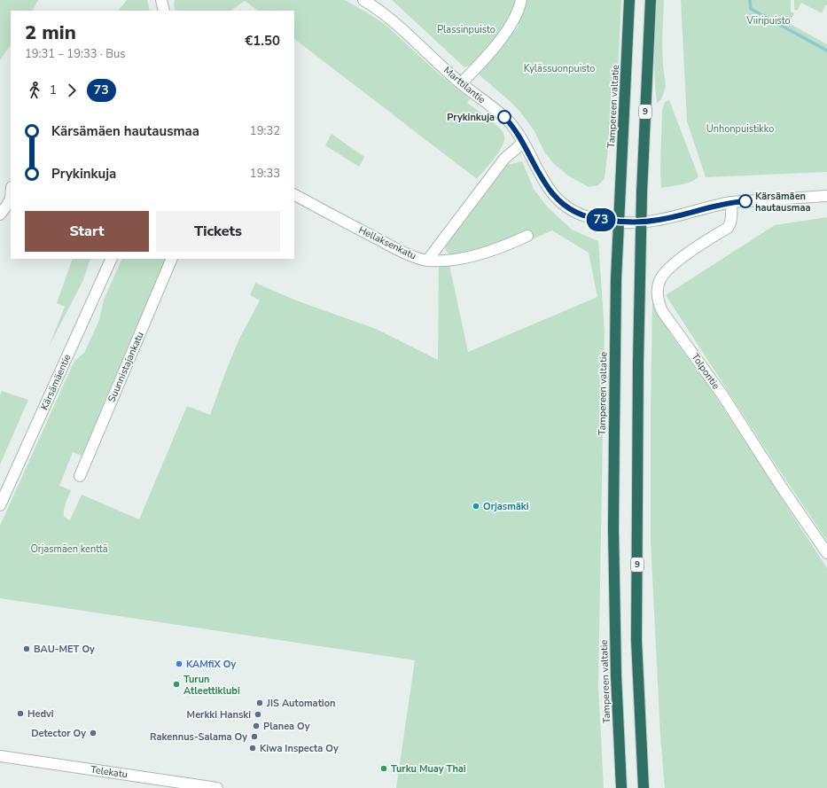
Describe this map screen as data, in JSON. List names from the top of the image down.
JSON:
{
  "streets": {
    "highway": ["Tampereen valtatie", "9"],
    "street": [
      "Marttilantie",
      "Hellaksenkatu",
      "Suunnistajankatu",
      "Tolpontie",
      "Kärsämäentie",
      "Telekatu"
    ]
  },
  "crossings": [
    ["Marttilantie", "Tampereen valtatie"],
    ["Marttilantie", "9"],
    ["Marttilantie", "Tolpontie"]
  ],
  "parks": [
    "Viiripuisto",
    "Plassinpuisto",
    "Kylässuonpuisto",
    "Unhonpuistikko",
    "Orjasmäen kenttä"
  ],
  "places": [
    "Prykinkuja",
    "Kärsämäen hautausmaa",
    "Orjasmäki",
    "BAU-MET Oy",
    "KAMfiX Oy",
    "Turun Atleettiklubi",
    "JIS Automation",
    "Hedvi",
    "Merkki Hanski",
    "Planea Oy",
    "Detector Oy",
    "Rakennus-Salama Oy",
    "Kiwa Inspecta Oy",
    "Turku Muay Thai"
  ],
  "lines": ["bus line 73"],
  "page": {
    "on_map": "73",
    "heading": ["2 min", "19:31 – 19:33 · Bus", "€1.50"],
    "legs": ["1", "73"],
    "list": [
      {
        "name": "Kärsämäen hautausmaa",
        "value": "19:32"
      },
      {
        "name": "Prykinkuja",
        "value": "19:33"
      }
    ],
    "buttons": ["Start", "Tickets"]
  }
}
